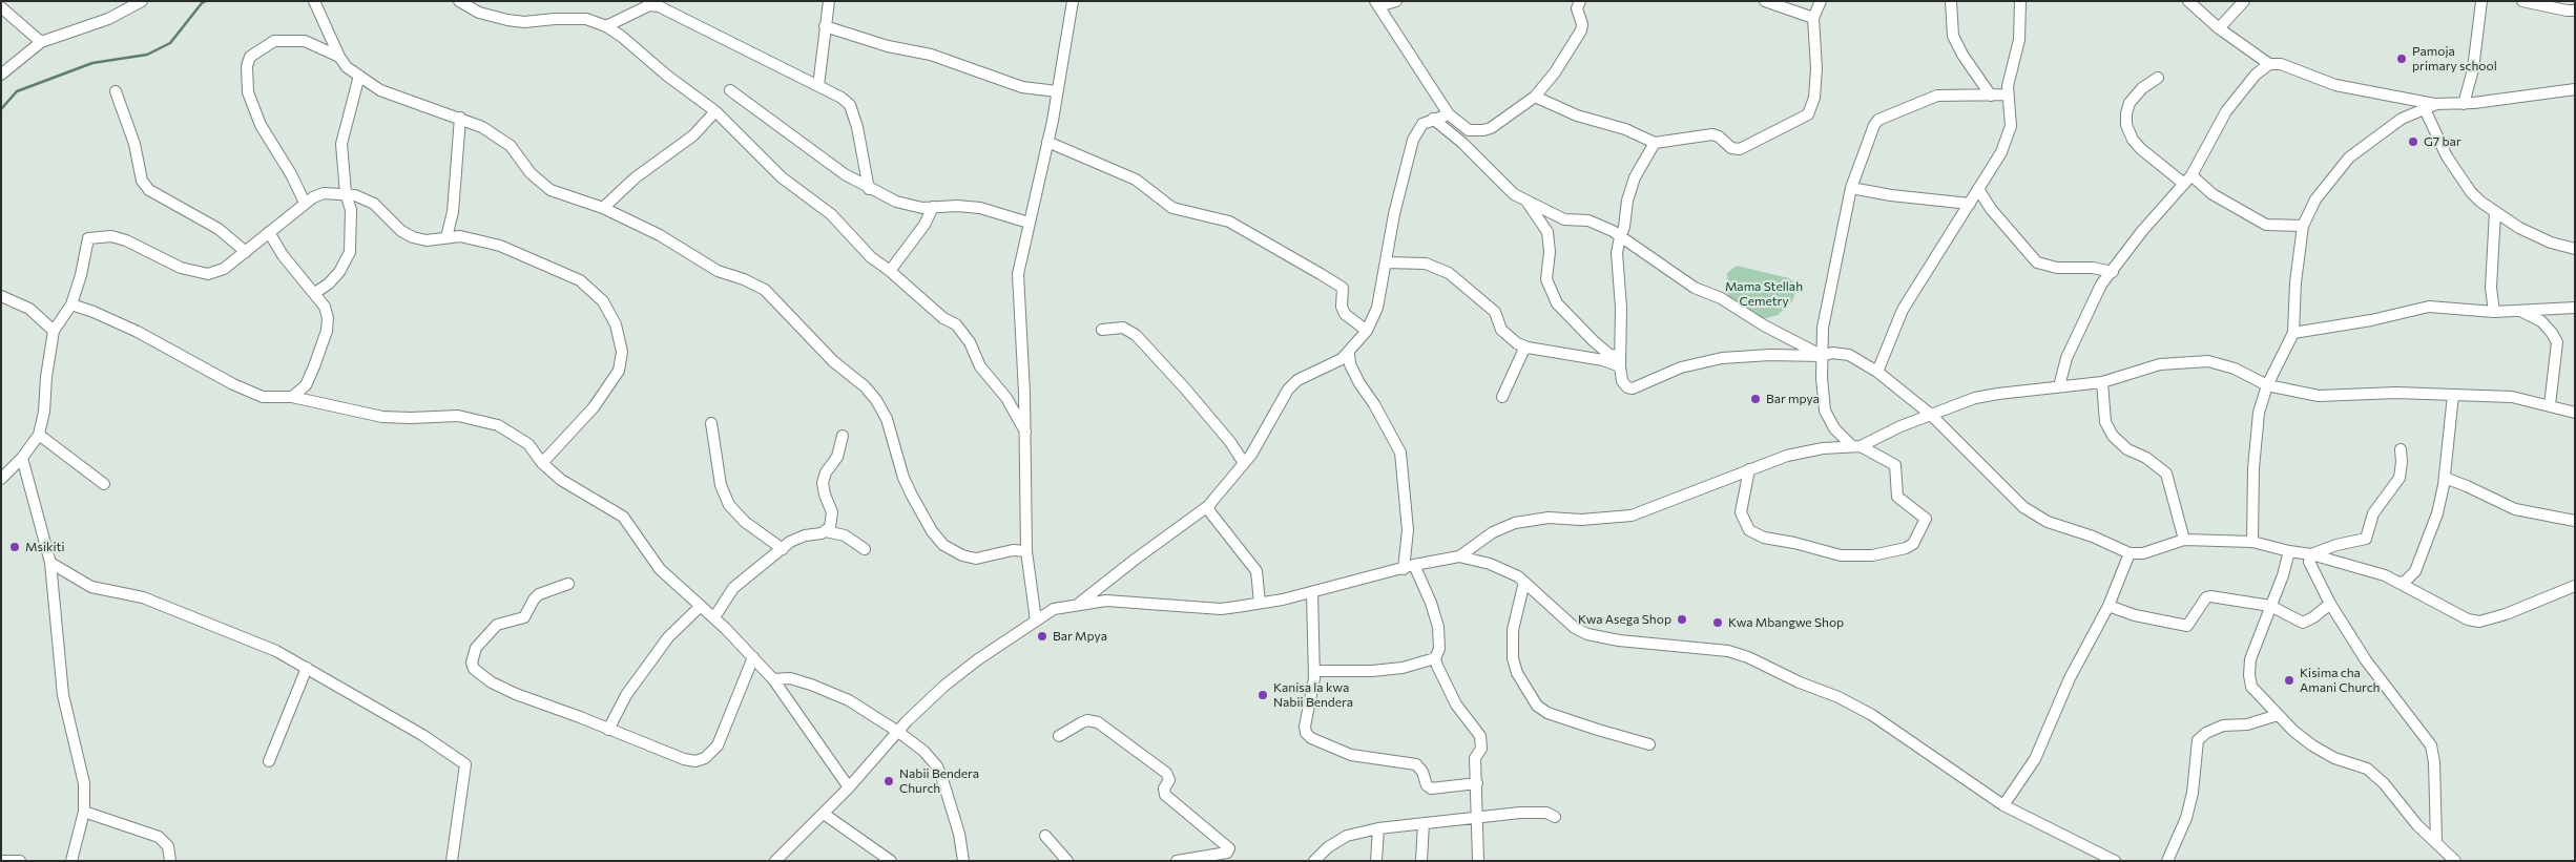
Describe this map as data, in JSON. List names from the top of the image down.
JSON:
{
  "parks": ["Mama Stellah Cemetry"],
  "places": [
    "Pamoja primary school",
    "G7 bar",
    "Bar mpya",
    "Msikiti",
    "Kwa Asega Shop",
    "Kwa Mbangwe Shop",
    "Bar Mpya",
    "Kisima cha Amani Church",
    "Kanisa la kwa Nabii Bendera",
    "Nabii Bendera Church"
  ]
}
